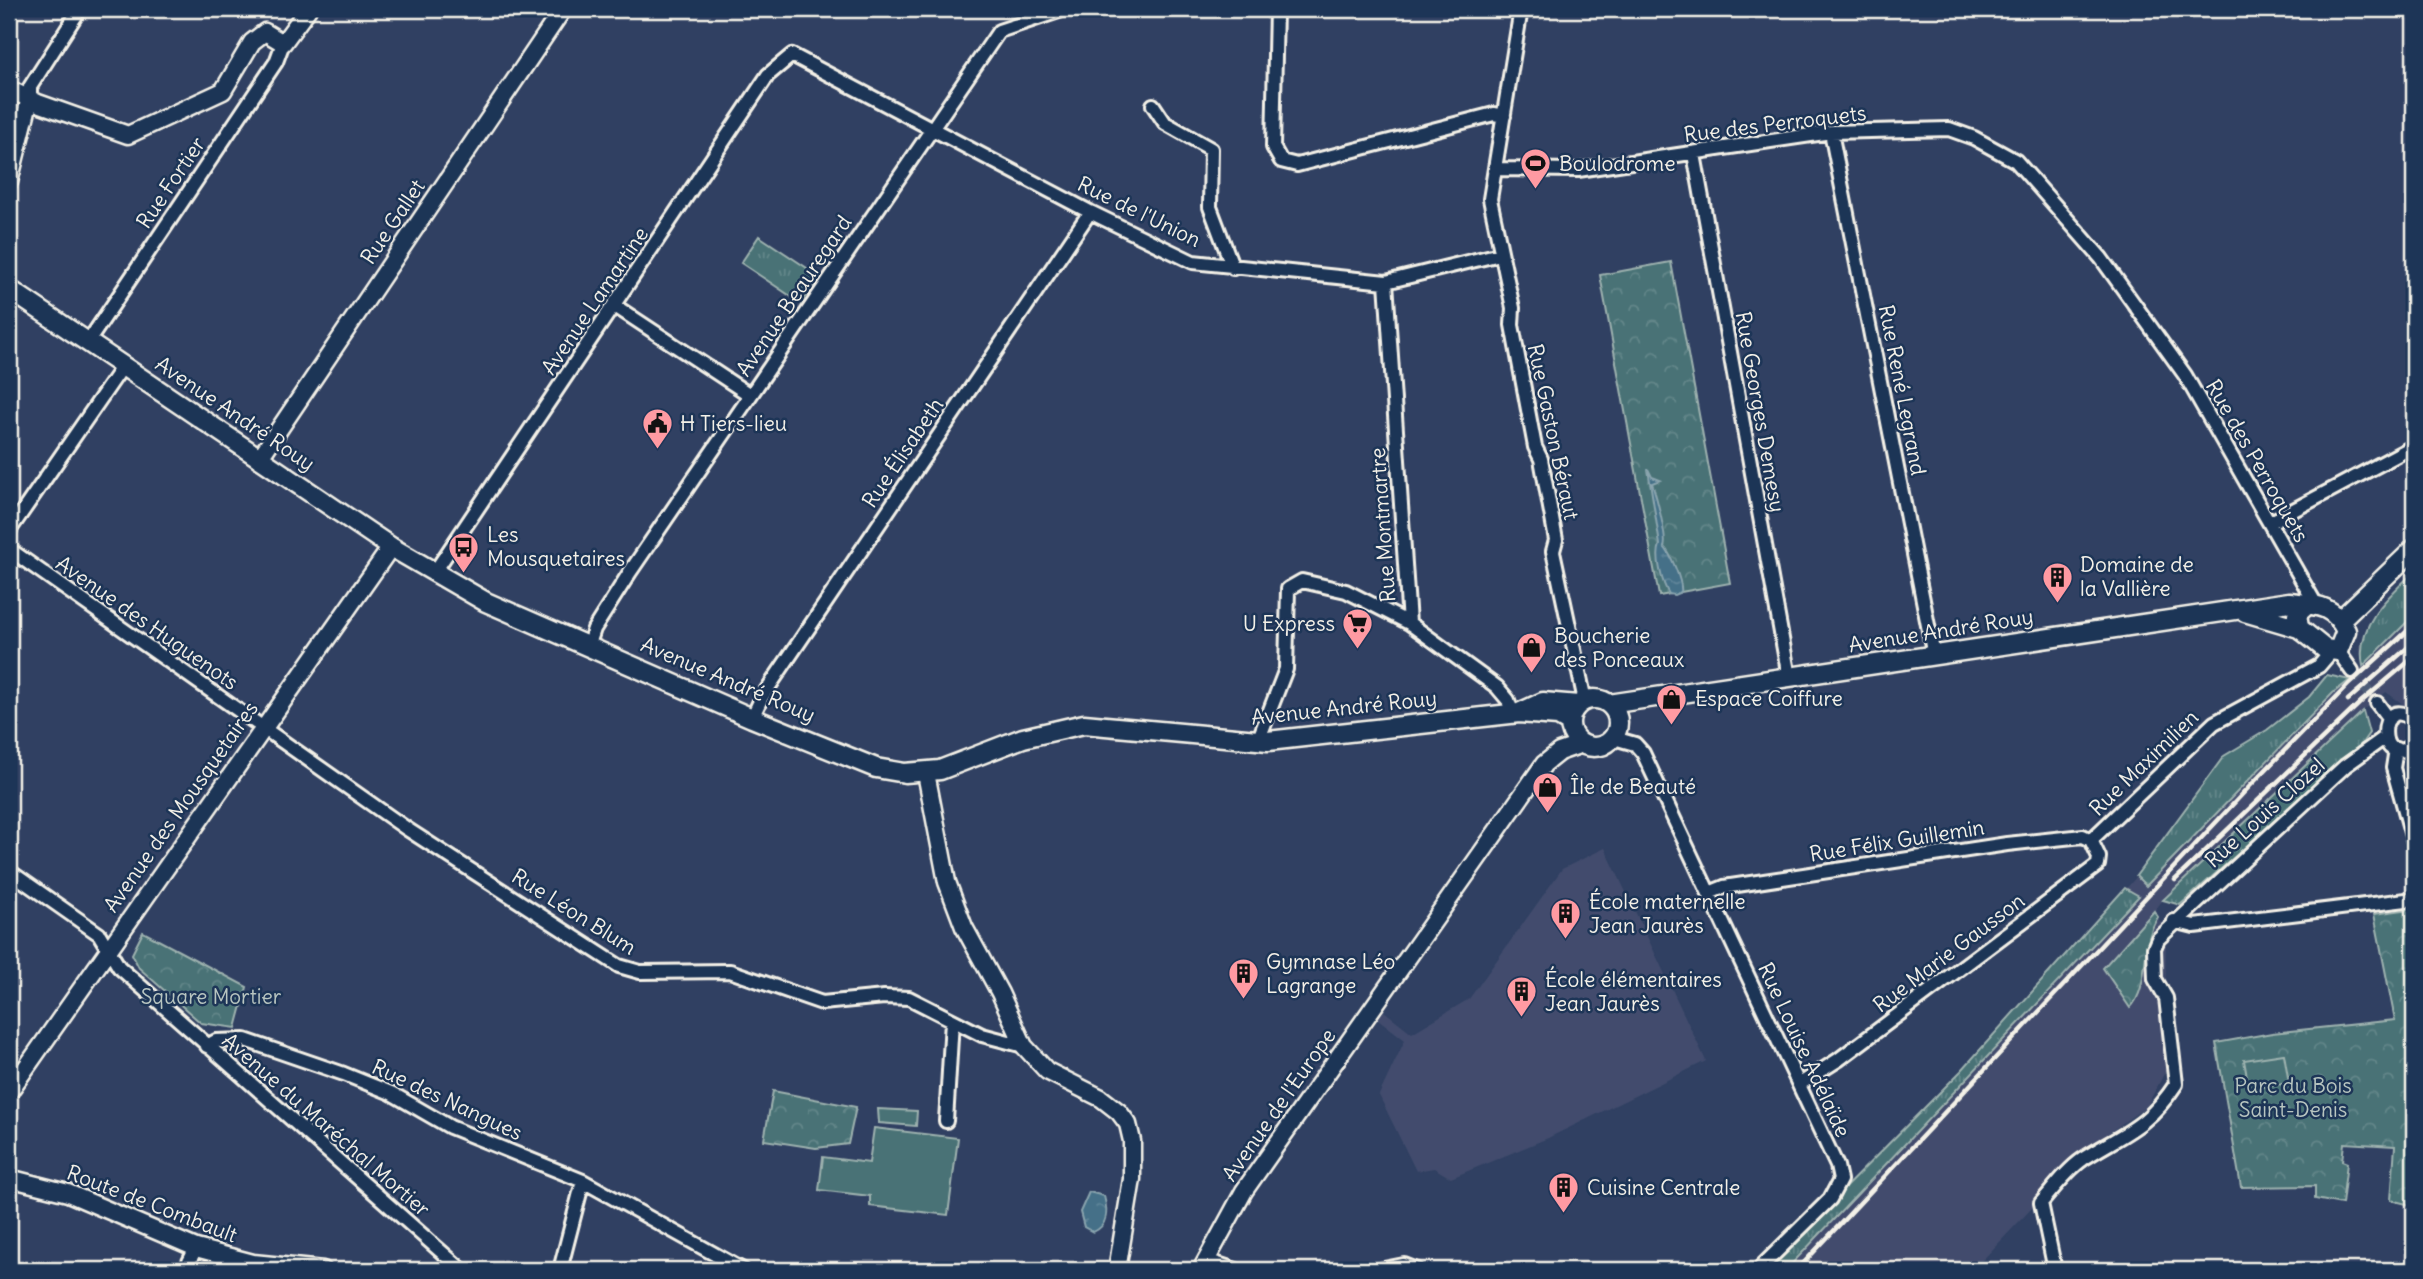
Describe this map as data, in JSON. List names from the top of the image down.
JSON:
{
  "streets": {
    "main road": ["Avenue André Rouy"],
    "street": [
      "Rue des Perroquets",
      "Rue Fortier",
      "Rue de l'Union",
      "Rue Gallet",
      "Avenue Beauregard",
      "Avenue Lamartine",
      "Rue René Legrand",
      "Rue Georges Demesy",
      "Rue Gaston Béraut",
      "Rue Élisabeth",
      "Rue Montmartre",
      "Avenue des Huguenots",
      "Rue Maximilien",
      "Avenue des Mousquetaires",
      "Rue Louis Clozel",
      "Rue Félix Guillemin",
      "Rue Léon Blum",
      "Rue Marie Gausson",
      "Rue Louise Adélaïde",
      "Rue des Nangues",
      "Avenue de l'Europe",
      "Avenue du Maréchal Mortier",
      "Route de Combault"
    ]
  },
  "crossings": [
    ["Rue des Perroquets", "Rue René Legrand"],
    ["Rue des Perroquets", "Rue Georges Demesy"],
    ["Rue des Perroquets", "Avenue André Rouy"],
    ["Rue des Perroquets", "Rue Gaston Béraut"],
    ["Rue Fortier", "Avenue André Rouy"],
    ["Rue de l'Union", "Avenue Beauregard"],
    ["Rue de l'Union", "Avenue Lamartine"],
    ["Rue de l'Union", "Rue Gaston Béraut"],
    ["Rue de l'Union", "Rue Élisabeth"],
    ["Rue de l'Union", "Rue Montmartre"],
    ["Rue Gallet", "Avenue André Rouy"],
    ["Avenue Beauregard", "Avenue André Rouy"],
    ["Avenue Lamartine", "Avenue André Rouy"],
    ["Rue René Legrand", "Avenue André Rouy"],
    ["Rue Georges Demesy", "Avenue André Rouy"],
    ["Avenue André Rouy", "Rue Gaston Béraut"],
    ["Avenue André Rouy", "Rue Élisabeth"],
    ["Avenue André Rouy", "Rue Montmartre"],
    ["Avenue André Rouy", "Avenue des Mousquetaires"],
    ["Avenue André Rouy", "Rue Louise Adélaïde"],
    ["Avenue André Rouy", "Avenue de l'Europe"],
    ["Rue Gaston Béraut", "Rue Louise Adélaïde"],
    ["Rue Gaston Béraut", "Avenue de l'Europe"],
    ["Avenue des Huguenots", "Avenue des Mousquetaires"],
    ["Avenue des Huguenots", "Rue Léon Blum"],
    ["Rue Maximilien", "Rue Félix Guillemin"],
    ["Rue Maximilien", "Rue Marie Gausson"],
    ["Avenue des Mousquetaires", "Rue Léon Blum"],
    ["Avenue des Mousquetaires", "Avenue du Maréchal Mortier"],
    ["Rue Félix Guillemin", "Rue Marie Gausson"],
    ["Rue Félix Guillemin", "Rue Louise Adélaïde"],
    ["Rue Marie Gausson", "Rue Louise Adélaïde"],
    ["Rue Louise Adélaïde", "Avenue de l'Europe"],
    ["Rue des Nangues", "Avenue du Maréchal Mortier"]
  ],
  "parks": ["Square Mortier", "Parc du Bois Saint-Denis"],
  "places": {
    "sports": ["Boulodrome"],
    "public building": ["H Tiers-lieu"],
    "bus stop": ["Les Mousquetaires"],
    "building": [
      "Domaine de la Vallière",
      "École maternelle Jean Jaurès",
      "Gymnase Léo Lagrange",
      "École élémentaires Jean Jaurès",
      "Cuisine Centrale"
    ],
    "supermarket": ["U Express"],
    "shop": ["Boucherie des Ponceaux", "Espace Coiffure", "Île de Beauté"]
  }
}
